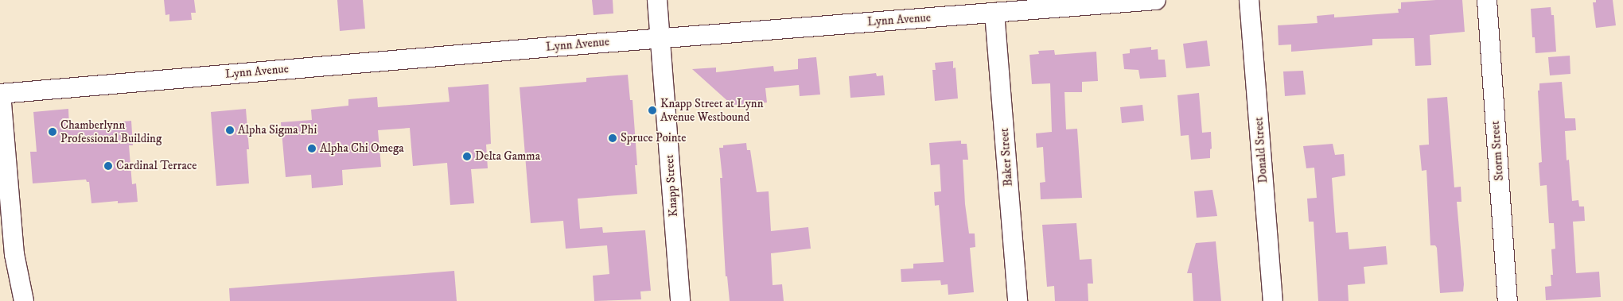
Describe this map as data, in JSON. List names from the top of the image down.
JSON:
{
  "streets": {
    "street": [
      "Lynn Avenue",
      "Donald Street",
      "Storm Street",
      "Baker Street",
      "Knapp Street"
    ]
  },
  "crossings": [
    ["Lynn Avenue", "Baker Street"],
    ["Lynn Avenue", "Knapp Street"]
  ],
  "places": [
    "Knapp Street at Lynn Avenue Westbound",
    "Alpha Sigma Phi",
    "Chamberlynn Professional Building",
    "Spruce Pointe",
    "Alpha Chi Omega",
    "Delta Gamma",
    "Cardinal Terrace"
  ]
}
